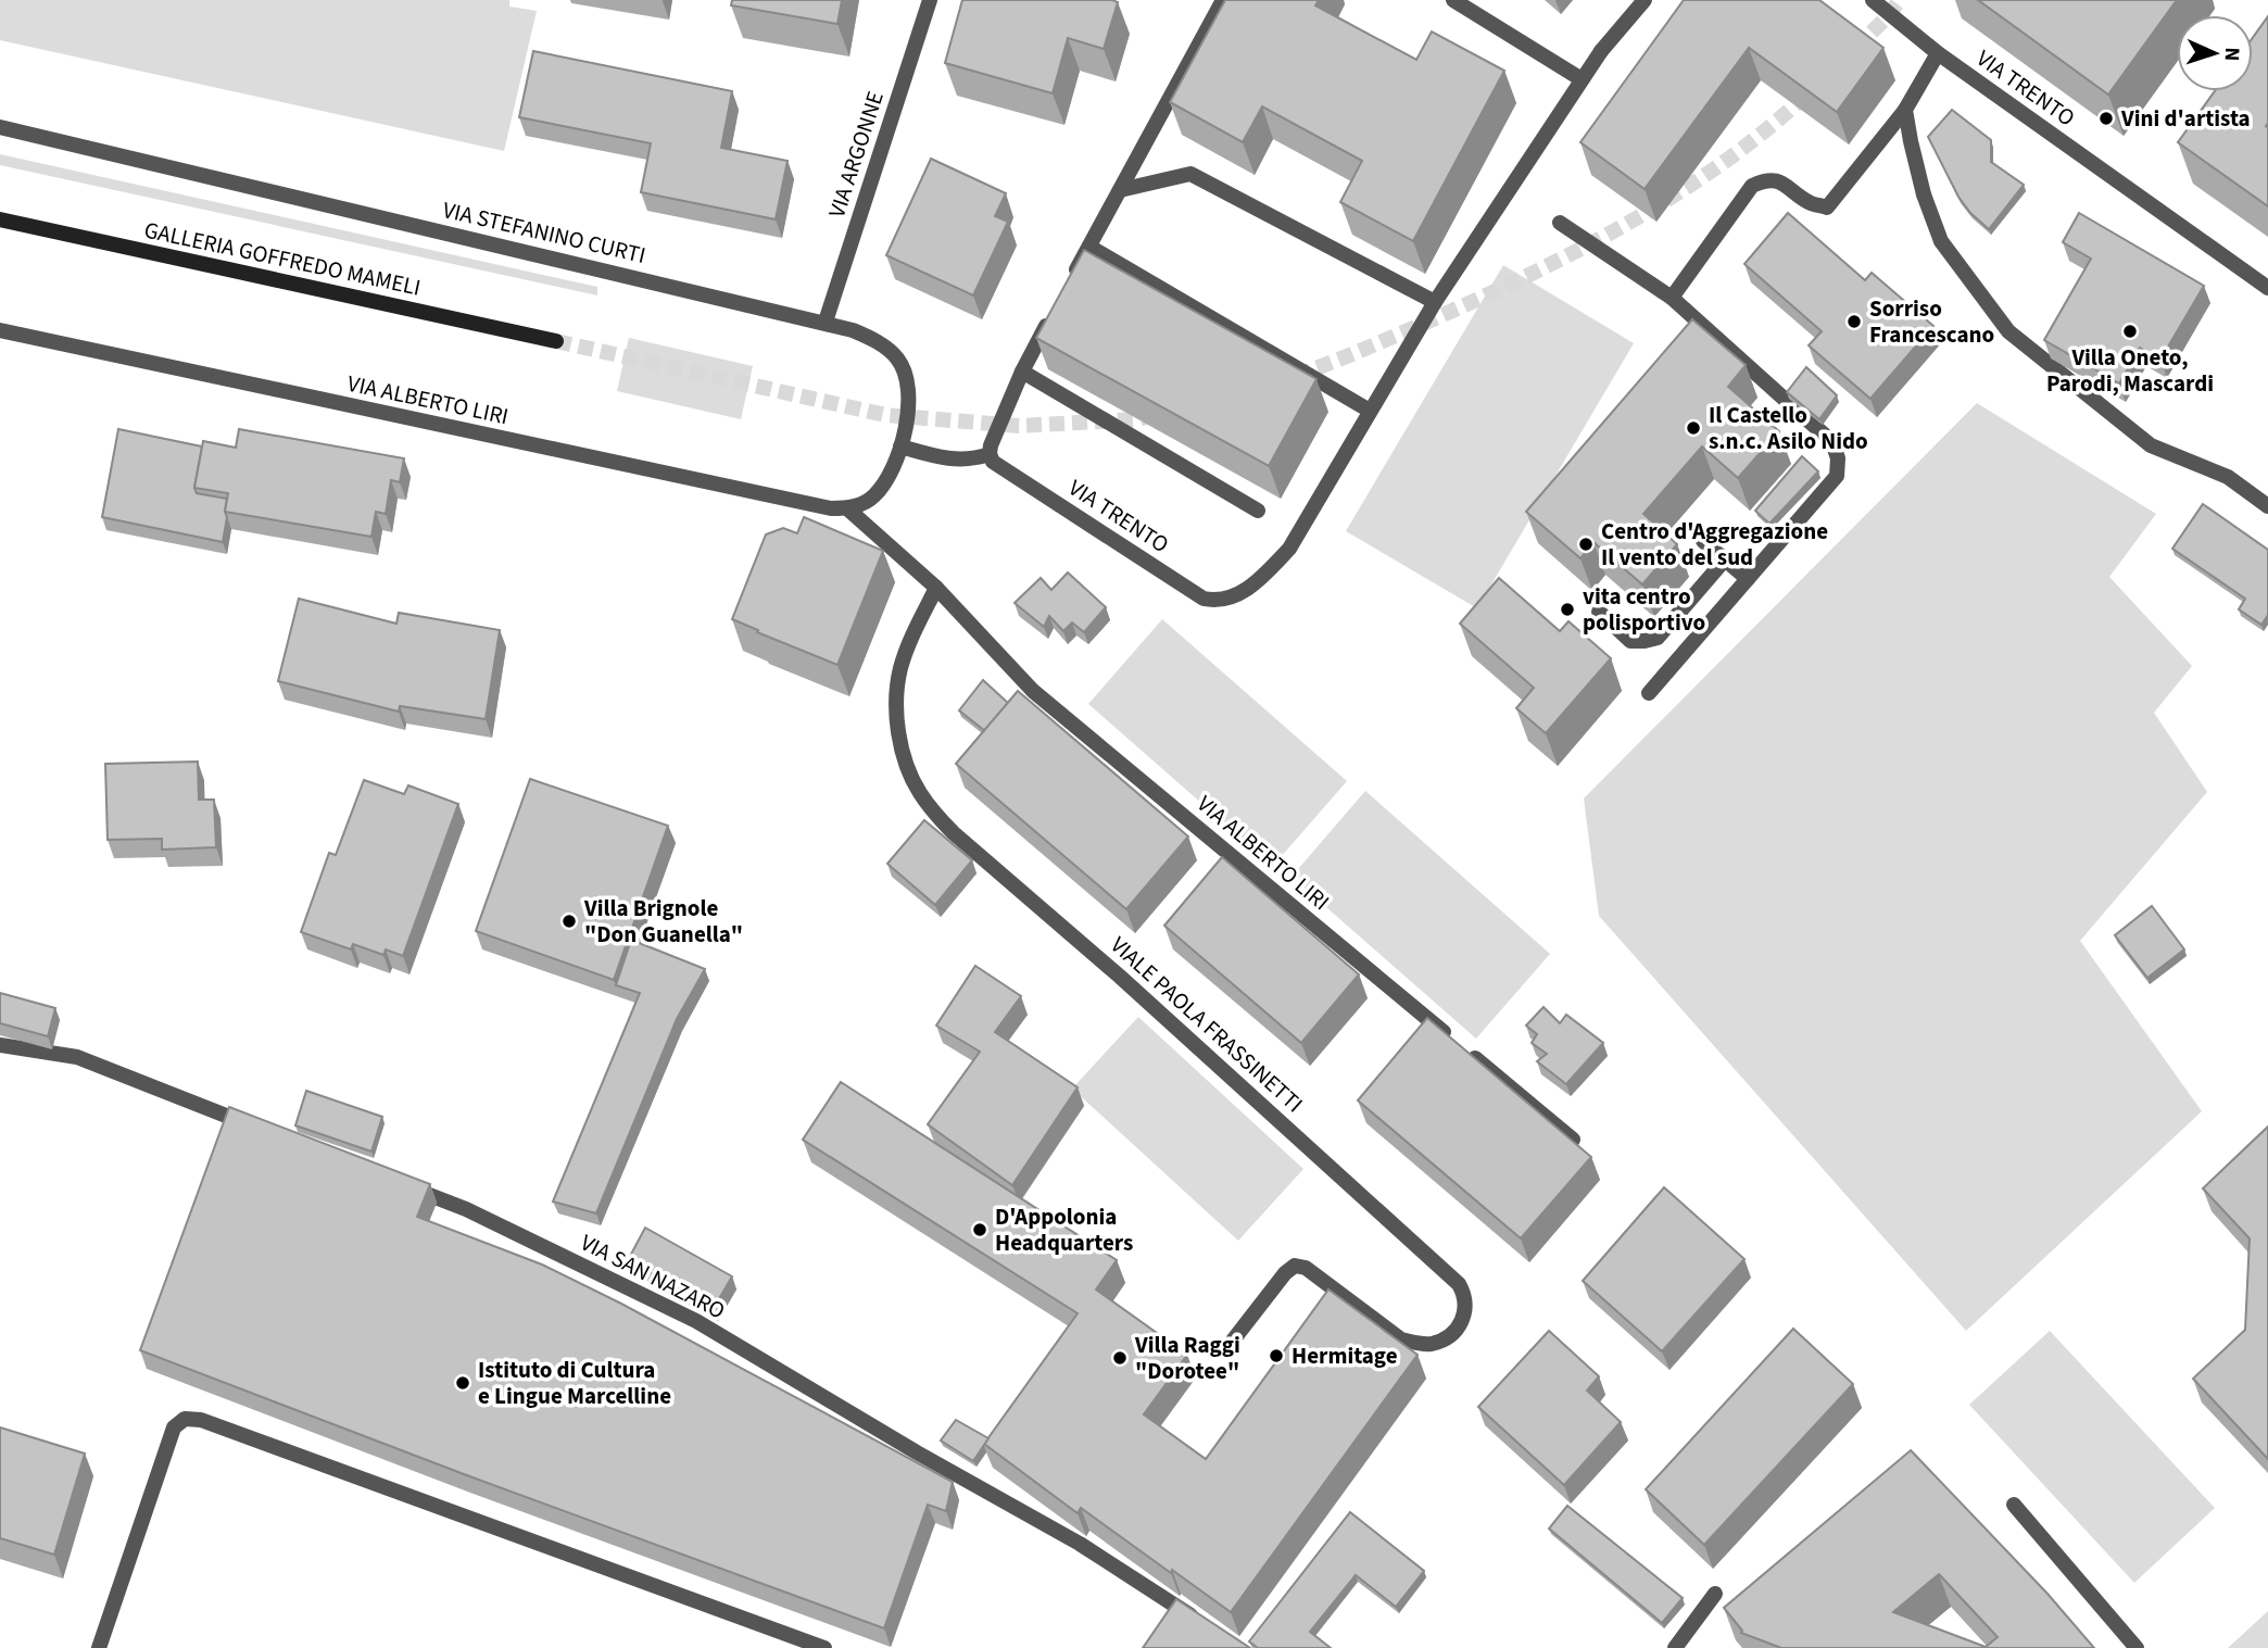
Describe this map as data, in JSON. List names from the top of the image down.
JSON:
{
  "streets": {
    "street": [
      "VIA TRENTO",
      "VIA ARGONNE",
      "VIA STEFANINO CURTI",
      "GALLERIA GOFFREDO MAMELI",
      "VIA ALBERTO LIRI",
      "VIALE PAOLA FRASSINETTI",
      "VIA SAN NAZARO"
    ]
  },
  "crossings": [
    ["VIA ARGONNE", "VIA STEFANINO CURTI"],
    ["VIA STEFANINO CURTI", "VIA ALBERTO LIRI"],
    ["VIA ALBERTO LIRI", "VIALE PAOLA FRASSINETTI"]
  ],
  "places": [
    "Vini d'artista",
    "Sorriso Francescano",
    "Villa Oneto, Parodi, Mascardi",
    "Il Castello s.n.c. Asilo Nido",
    "Centro d'Aggregazione Il vento del sud",
    "vita centro polisportivo",
    "Villa Brignole \"Don Guanella\"",
    "D'Appolonia Headquarters",
    "Hermitage",
    "Villa Raggi \"Dorotee\"",
    "Istituto di Cultura e Lingue Marcelline"
  ],
  "north": "right"
}
